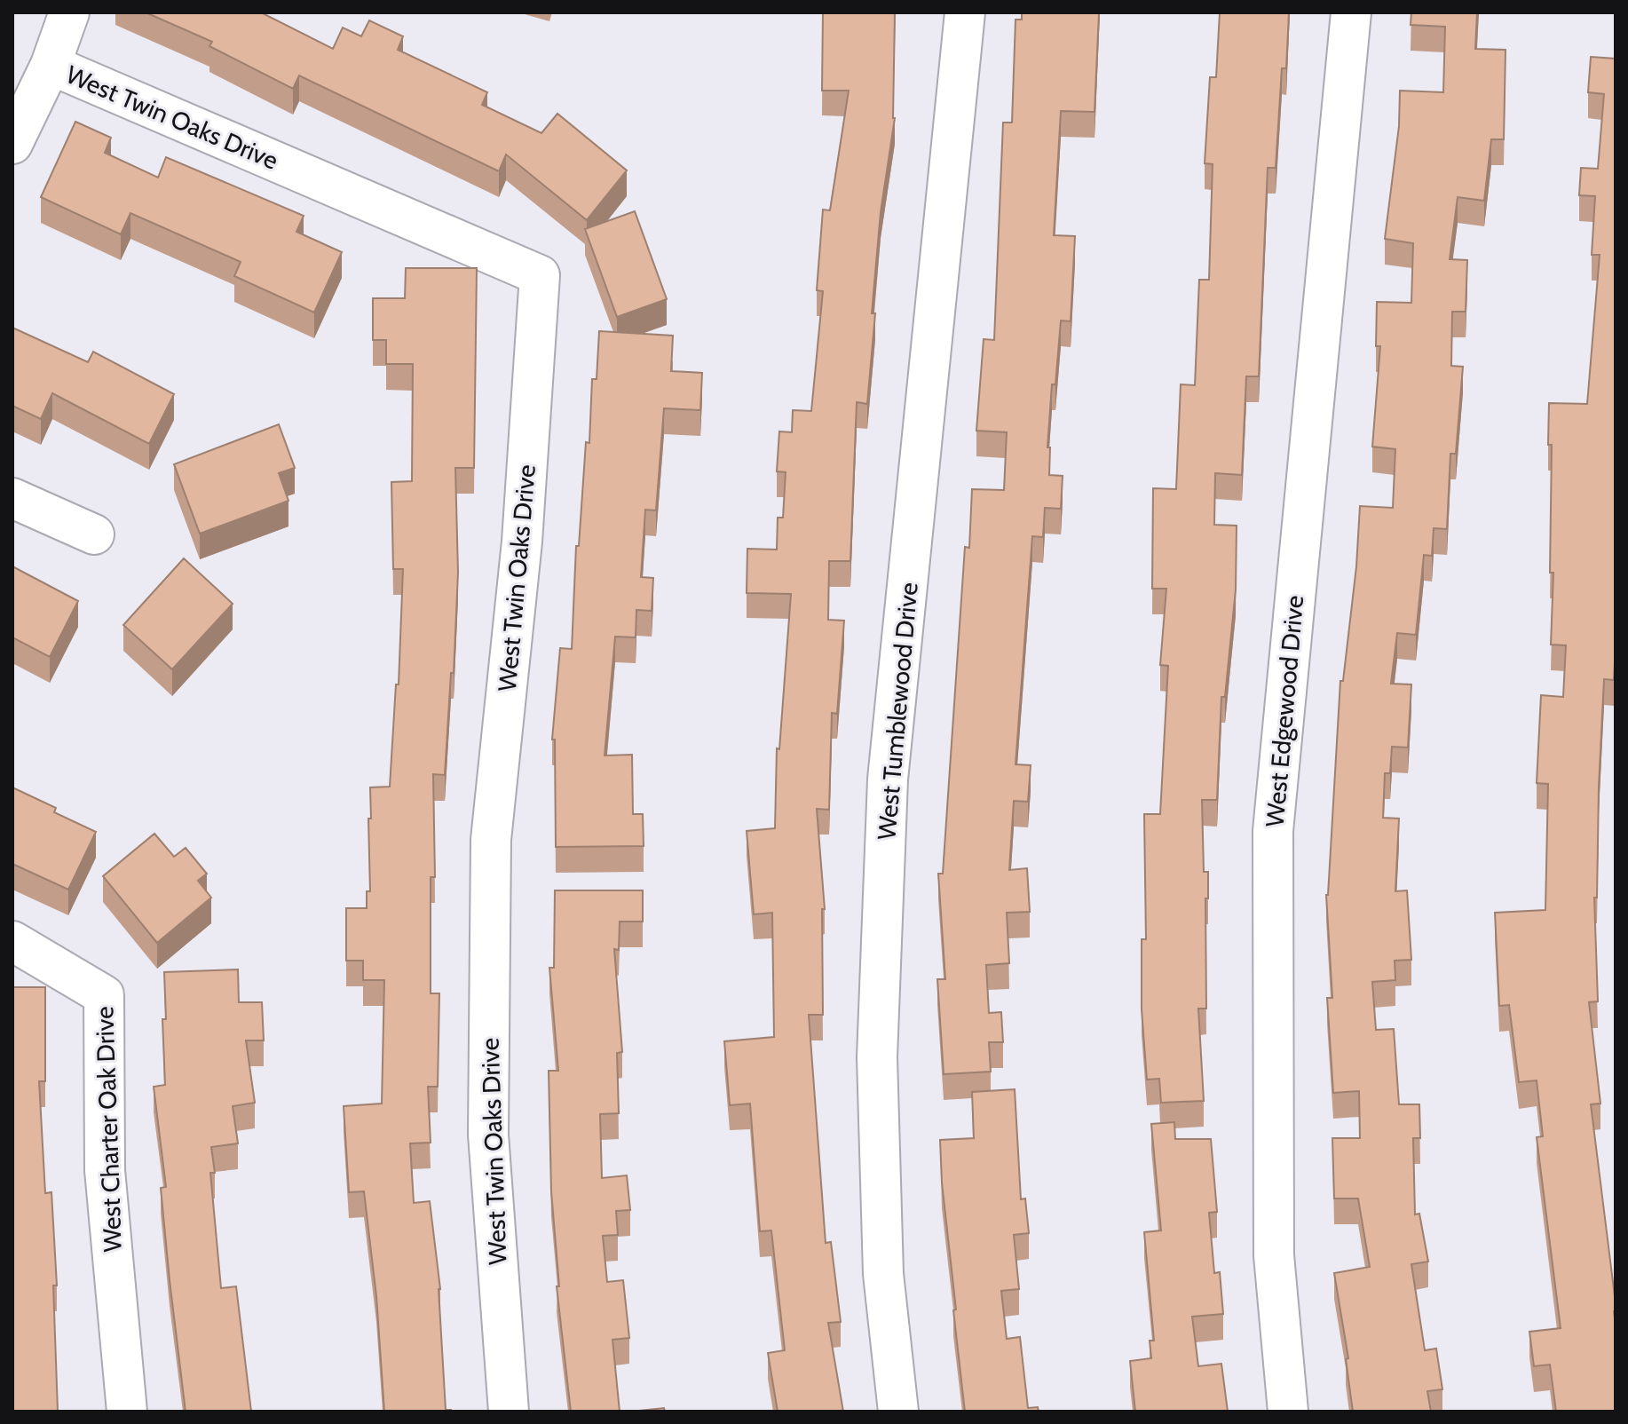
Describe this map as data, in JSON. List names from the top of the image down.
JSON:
{
  "streets": {
    "street": [
      "West Twin Oaks Drive",
      "West Tumblewood Drive",
      "West Edgewood Drive",
      "West Charter Oak Drive"
    ]
  }
}
